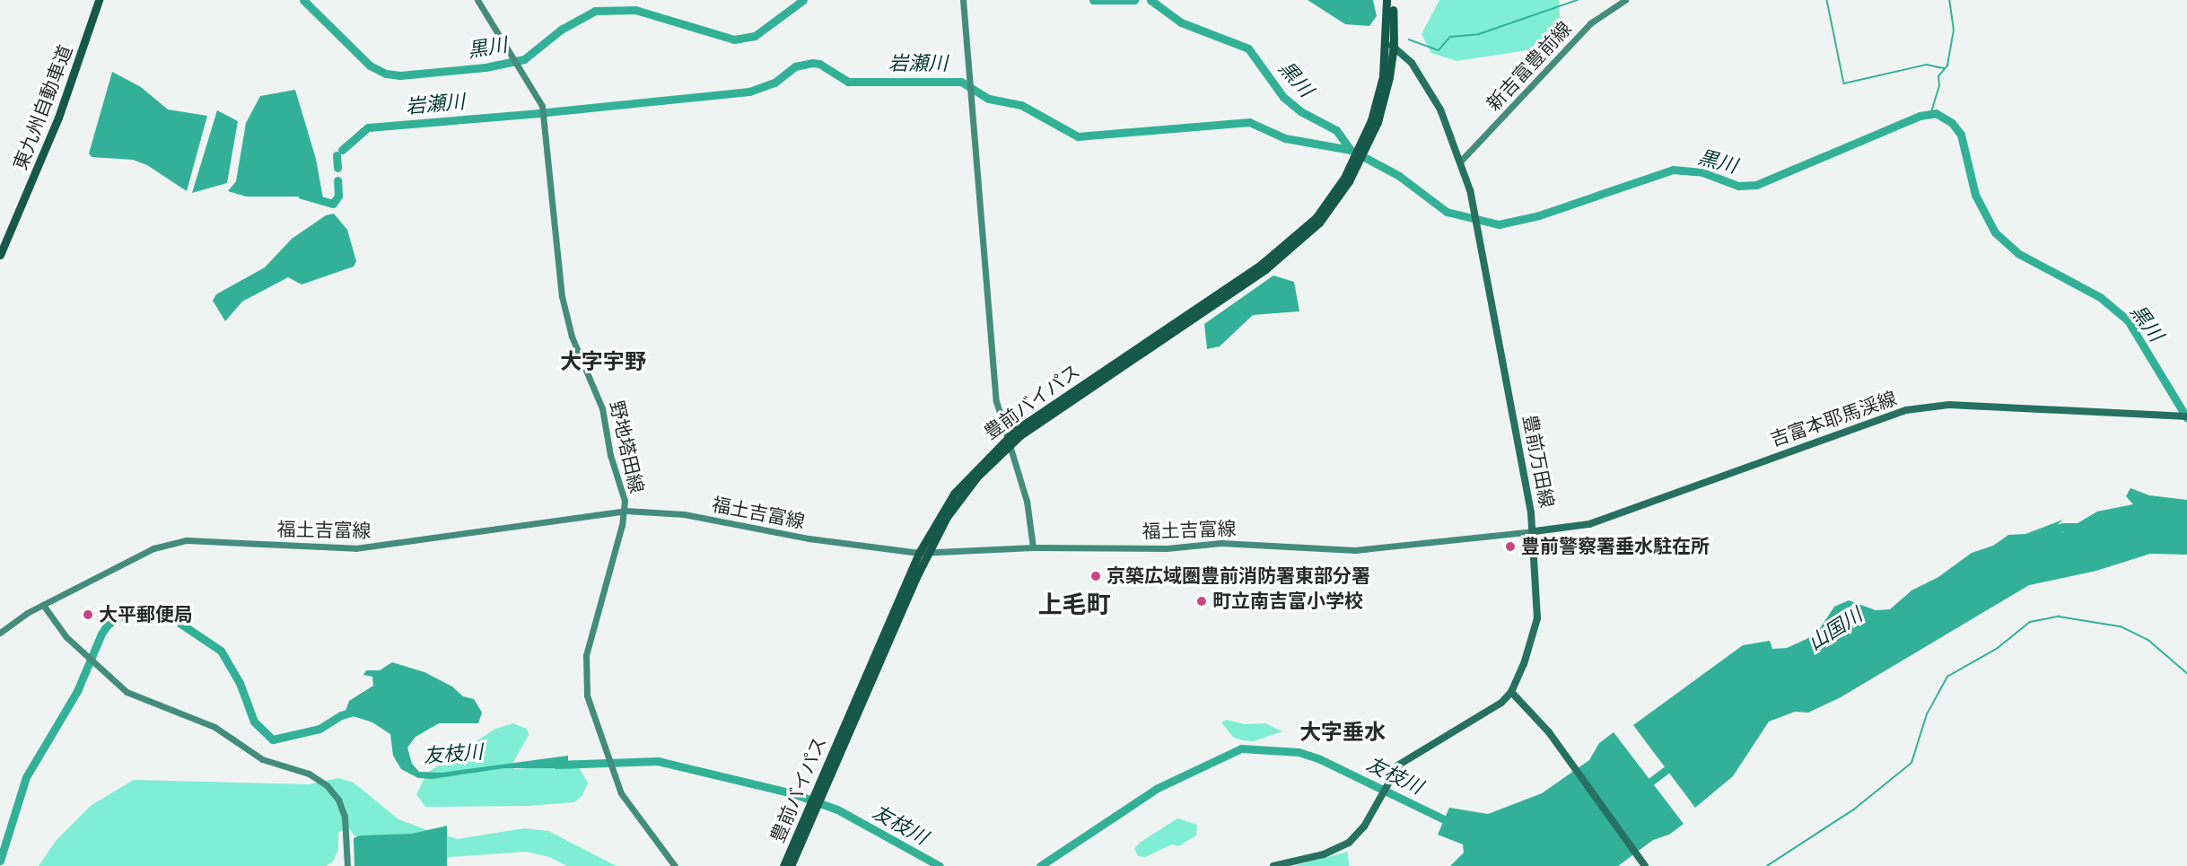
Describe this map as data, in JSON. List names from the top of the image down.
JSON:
{
  "streets": {
    "highway": ["東九州自動車道", "豊前バイパス"],
    "main road": [
      "新吉富豊前線",
      "吉富本耶馬渓線",
      "野地塔田線",
      "豊前万田線",
      "福土吉富線"
    ]
  },
  "crossings": [
    ["新吉富豊前線", "豊前万田線"],
    ["豊前バイパス", "豊前万田線"],
    ["豊前バイパス", "福土吉富線"],
    ["吉富本耶馬渓線", "豊前万田線"],
    ["吉富本耶馬渓線", "福土吉富線"],
    ["野地塔田線", "福土吉富線"],
    ["豊前万田線", "福土吉富線"]
  ],
  "districts": ["大字宇野", "上毛町", "大字垂水"],
  "water": [
    "黒川",
    "岩瀬川",
    "山国川",
    "友枝川"
  ],
  "places": [
    "豊前警察署垂水駐在所",
    "京築広域圏豊前消防署東部分署",
    "町立南吉富小学校",
    "大平郵便局"
  ]
}
